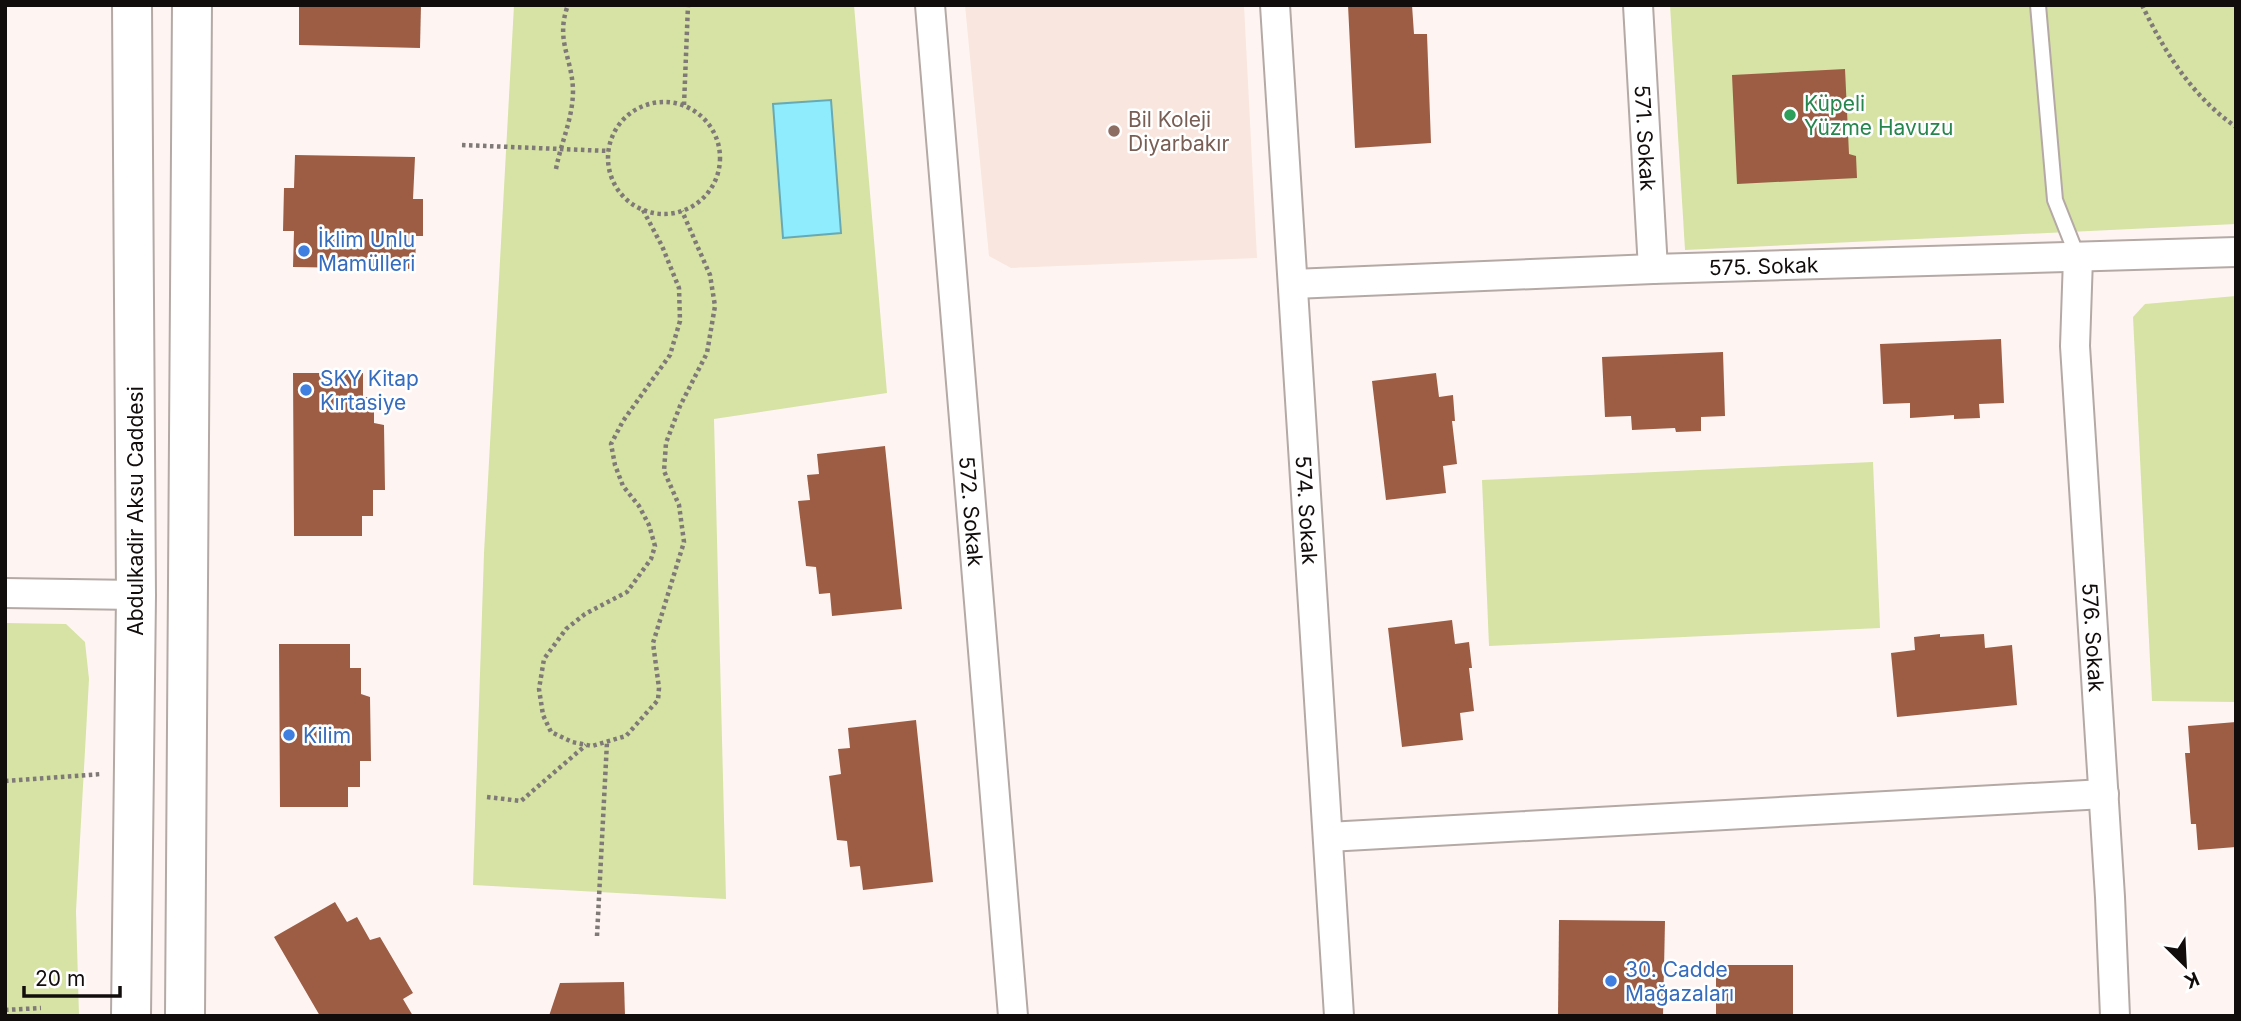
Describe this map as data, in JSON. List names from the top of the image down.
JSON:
{
  "streets": {
    "main road": ["Abdulkadir Aksu Caddesi"],
    "street": [
      "571. Sokak",
      "575. Sokak",
      "572. Sokak",
      "574. Sokak",
      "576. Sokak"
    ]
  },
  "crossings": [
    ["571. Sokak", "575. Sokak"],
    ["575. Sokak", "574. Sokak"],
    ["575. Sokak", "576. Sokak"]
  ],
  "places": [
    "Küpeli Yüzme Havuzu",
    "Bil Koleji Diyarbakır",
    "İklim Unlu Mamülleri",
    "SKY Kitap Kırtasiye",
    "Kilim",
    "30. Cadde Mağazaları"
  ],
  "scale_bar": "20 m",
  "north": "bottom right"
}
